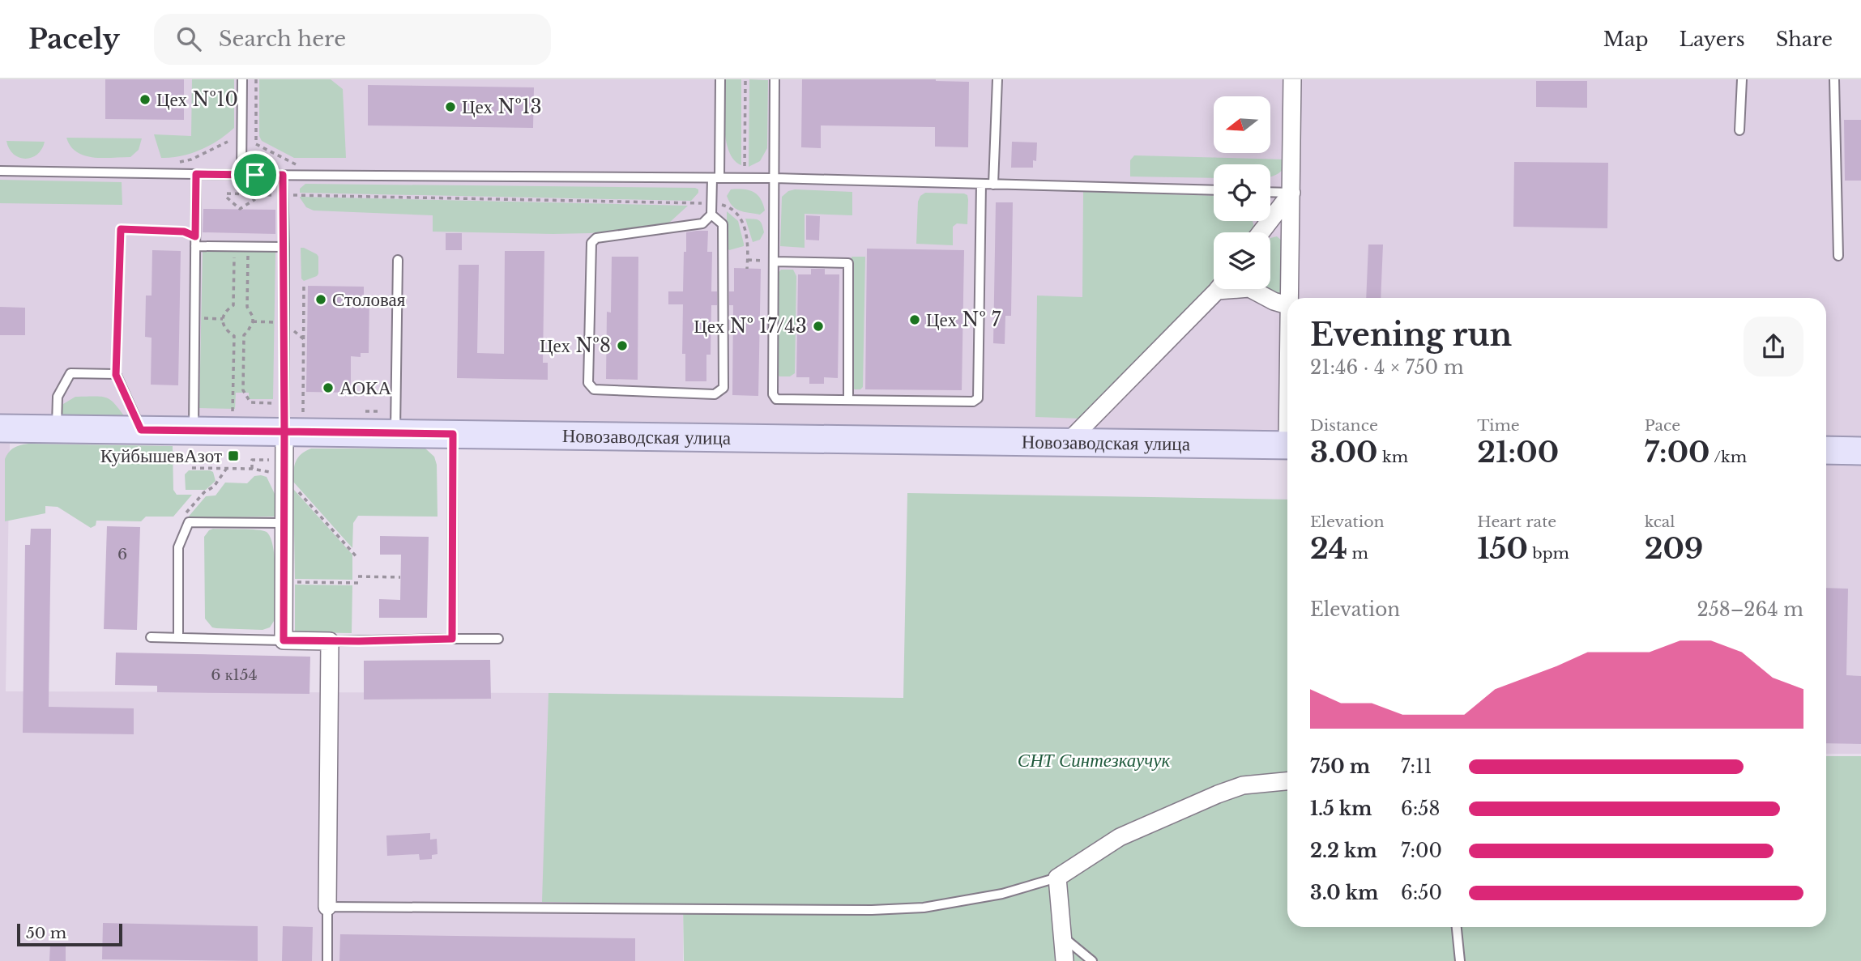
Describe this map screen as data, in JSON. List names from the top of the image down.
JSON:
{
  "streets": {
    "main road": ["Новозаводская улица"]
  },
  "parks": ["СНТ Синтезкаучук"],
  "places": {
    "other": [
      "Цех №10",
      "Цех №13",
      "Столовая",
      "Цех № 7",
      "Цех № 17/43",
      "Цех №8",
      "АОКА"
    ],
    "transit": ["КуйбышевАзот"]
  },
  "house_numbers": ["6", "6 к154"],
  "scale_bar": "50 m",
  "north": "left",
  "page": {
    "header": "Pacely",
    "search": "Search here",
    "nav": ["Map", "Layers", "Share"],
    "heading": ["Evening run", "21:46 · 4 × 750 m"],
    "stats": [
      ["Distance", "3.00 km"],
      ["Time", "21:00"],
      ["Pace", "7:00 /km"],
      ["Elevation", "24 m"],
      ["Heart rate", "150 bpm"],
      ["kcal", "209"]
    ],
    "chart": ["Elevation", "258–264 m"],
    "list": [
      {
        "name": "750 m",
        "note": "7:11"
      },
      {
        "name": "1.5 km",
        "note": "6:58"
      },
      {
        "name": "2.2 km",
        "note": "7:00"
      },
      {
        "name": "3.0 km",
        "note": "6:50"
      }
    ],
    "scale": "50 m"
  }
}
